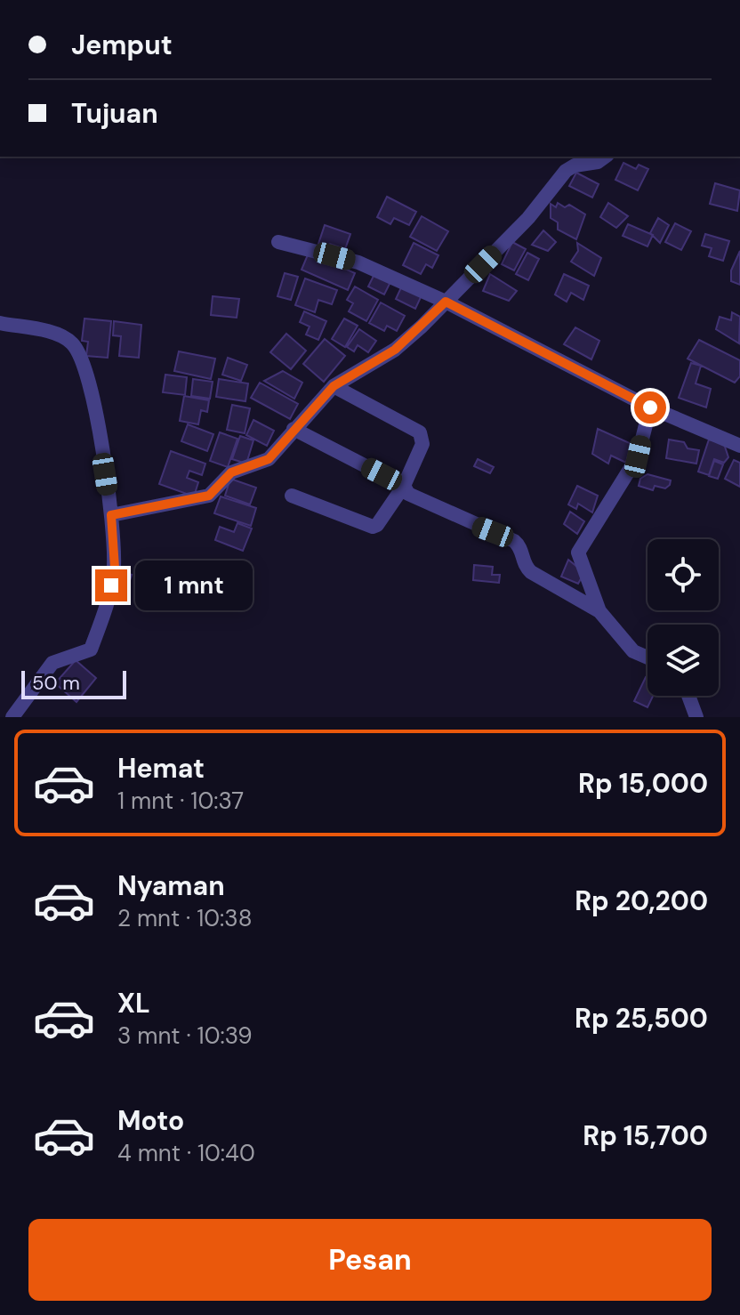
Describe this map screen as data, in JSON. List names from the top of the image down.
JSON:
{
  "scale_bar": "50 m",
  "page": {
    "banner": ["Jemput", "Tujuan"],
    "bubble": "1 mnt",
    "scale": "50 m",
    "list": [
      {
        "name": "Hemat",
        "note": "1 mnt · 10:37",
        "value": "Rp 15,000"
      },
      {
        "name": "Nyaman",
        "note": "2 mnt · 10:38",
        "value": "Rp 20,200"
      },
      {
        "name": "XL",
        "note": "3 mnt · 10:39",
        "value": "Rp 25,500"
      },
      {
        "name": "Moto",
        "note": "4 mnt · 10:40",
        "value": "Rp 15,700"
      }
    ],
    "buttons": "Pesan"
  }
}
